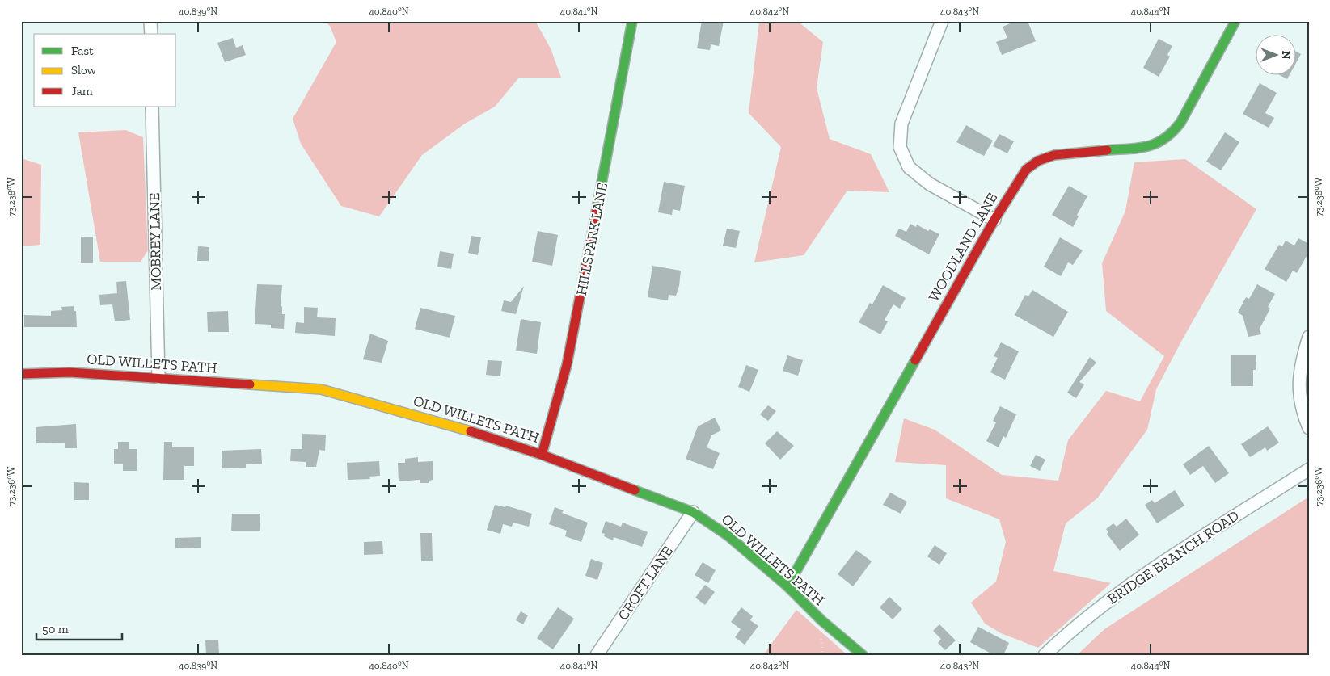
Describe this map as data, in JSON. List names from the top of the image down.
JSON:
{
  "streets": {
    "street": [
      "HILLSPARK LANE",
      "MOBREY LANE",
      "WOODLAND LANE",
      "OLD WILLETS PATH",
      "BRIDGE BRANCH ROAD",
      "CROFT LANE"
    ]
  },
  "crossings": [
    ["HILLSPARK LANE", "OLD WILLETS PATH"],
    ["MOBREY LANE", "OLD WILLETS PATH"],
    ["WOODLAND LANE", "OLD WILLETS PATH"],
    ["OLD WILLETS PATH", "CROFT LANE"]
  ],
  "legend": ["Fast", "Slow", "Jam"],
  "scale_bar": "50 m",
  "north": "right",
  "coordinates": [
    "40.839°N",
    "40.840°N",
    "40.841°N",
    "40.842°N",
    "40.843°N",
    "40.844°N",
    "73.238°W",
    "73.236°W"
  ]
}
